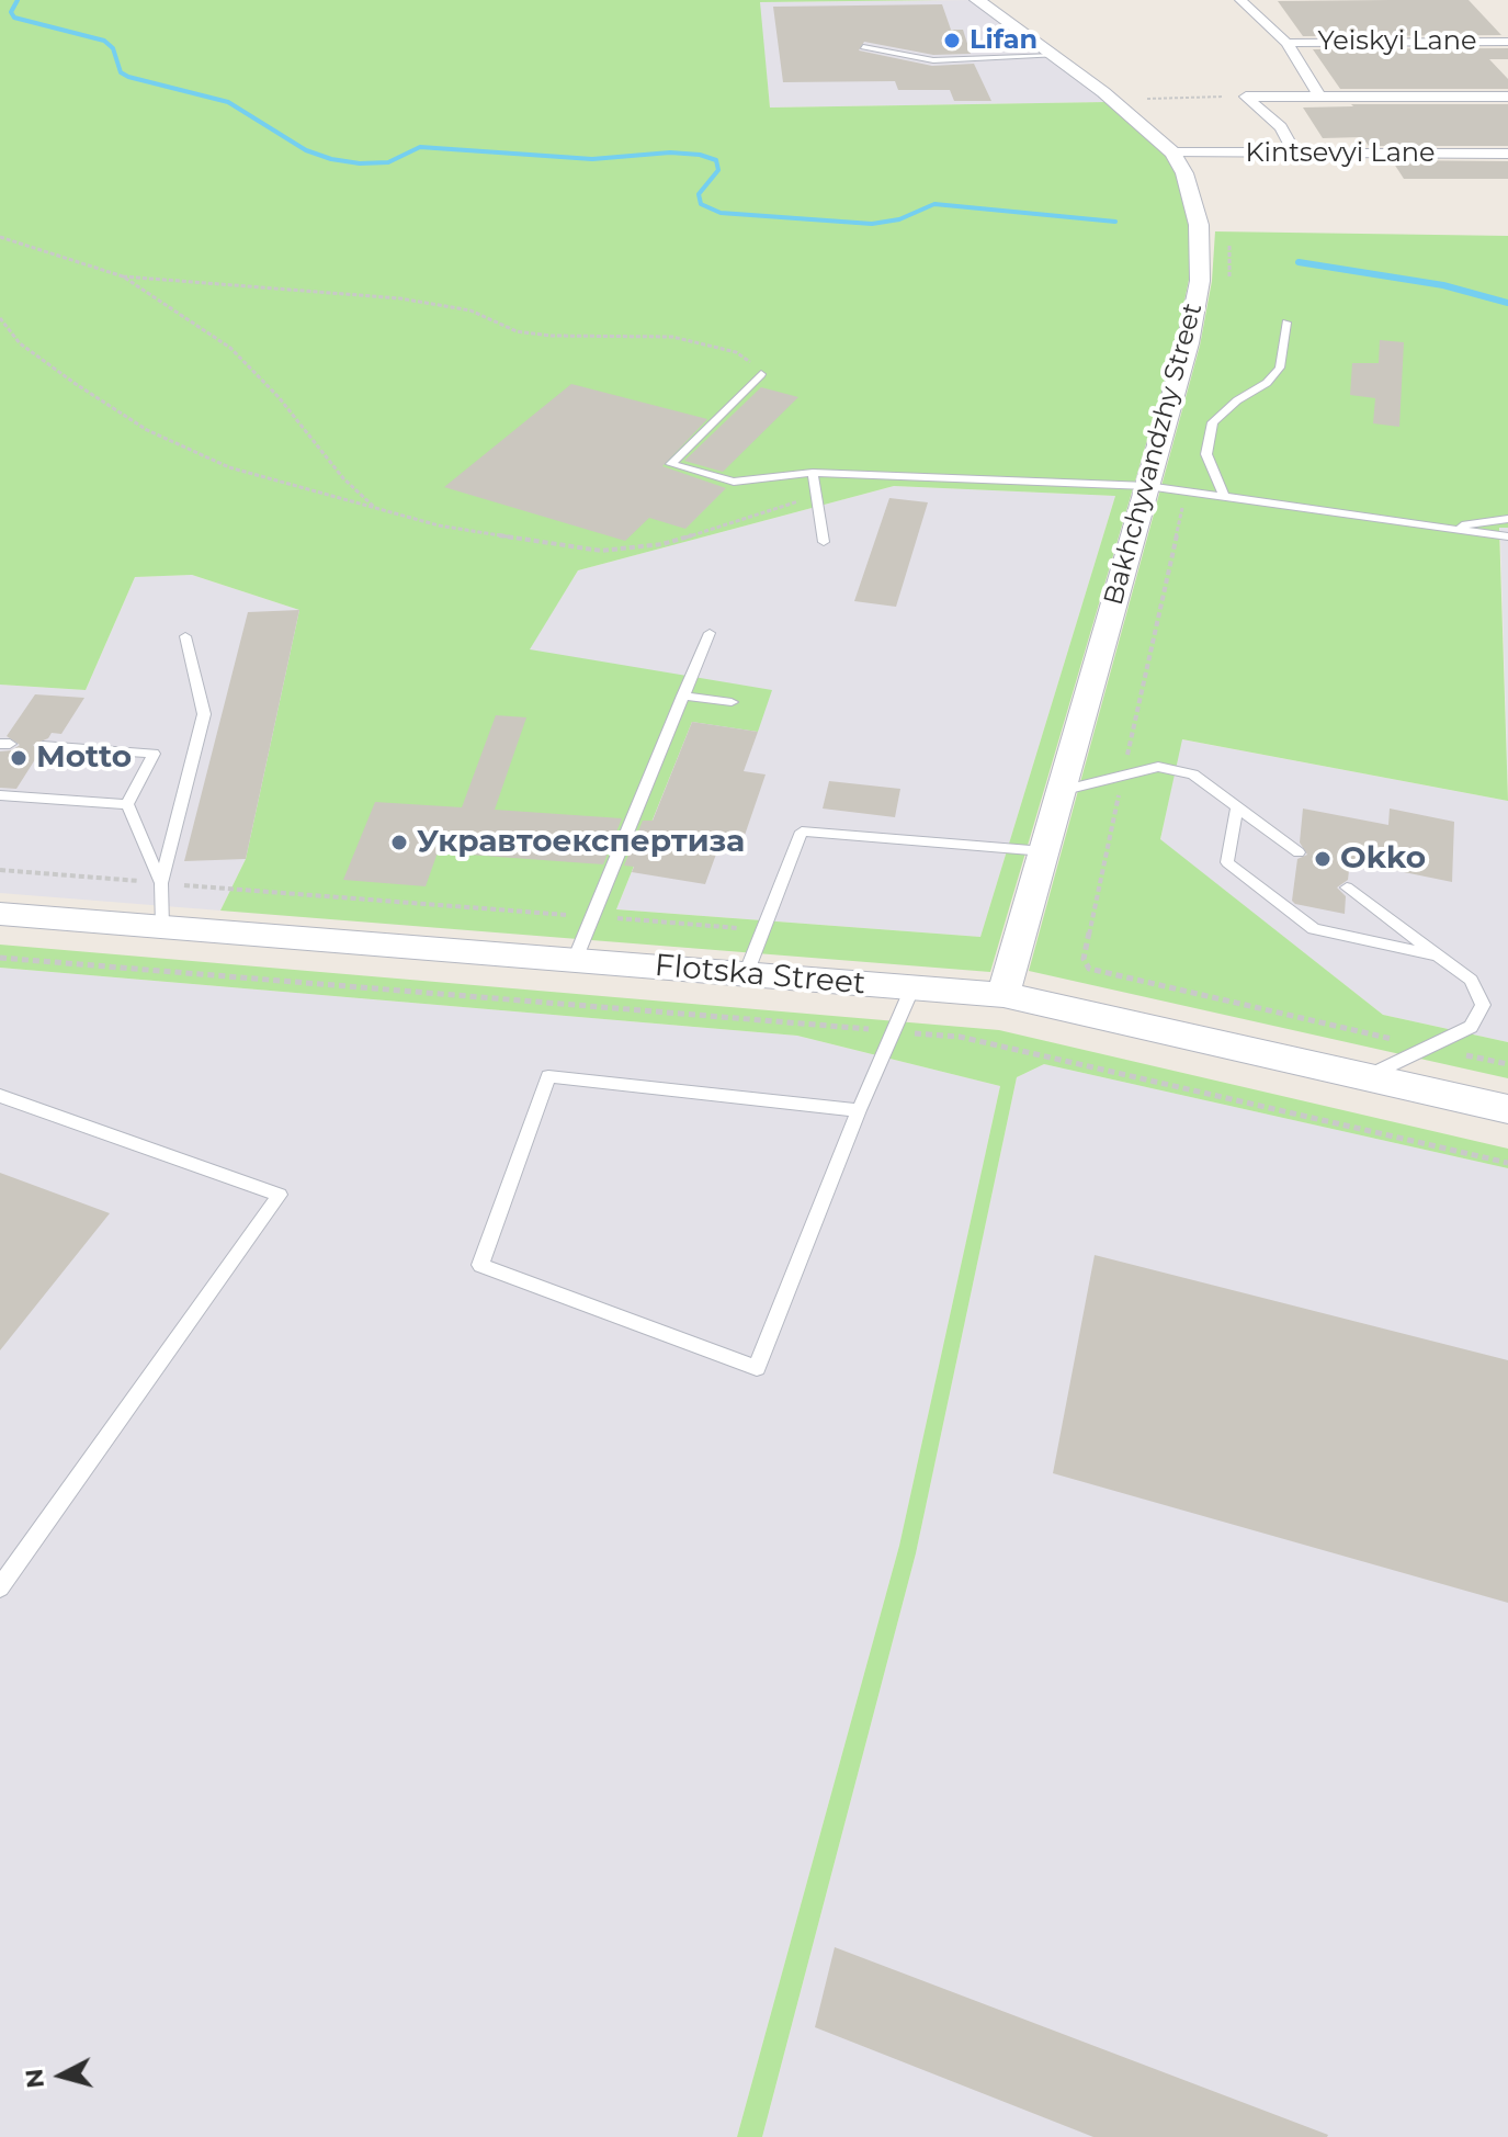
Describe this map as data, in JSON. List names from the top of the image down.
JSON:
{
  "streets": {
    "street": [
      "Yeiskyi Lane",
      "Kintsevyi Lane",
      "Bakhchyvandzhy Street",
      "Flotska Street"
    ]
  },
  "crossings": [
    ["Kintsevyi Lane", "Bakhchyvandzhy Street"],
    ["Bakhchyvandzhy Street", "Flotska Street"]
  ],
  "places": [
    "Lifan",
    "Motto",
    "Укравтоекспертиза",
    "Okko"
  ],
  "north": "left"
}
